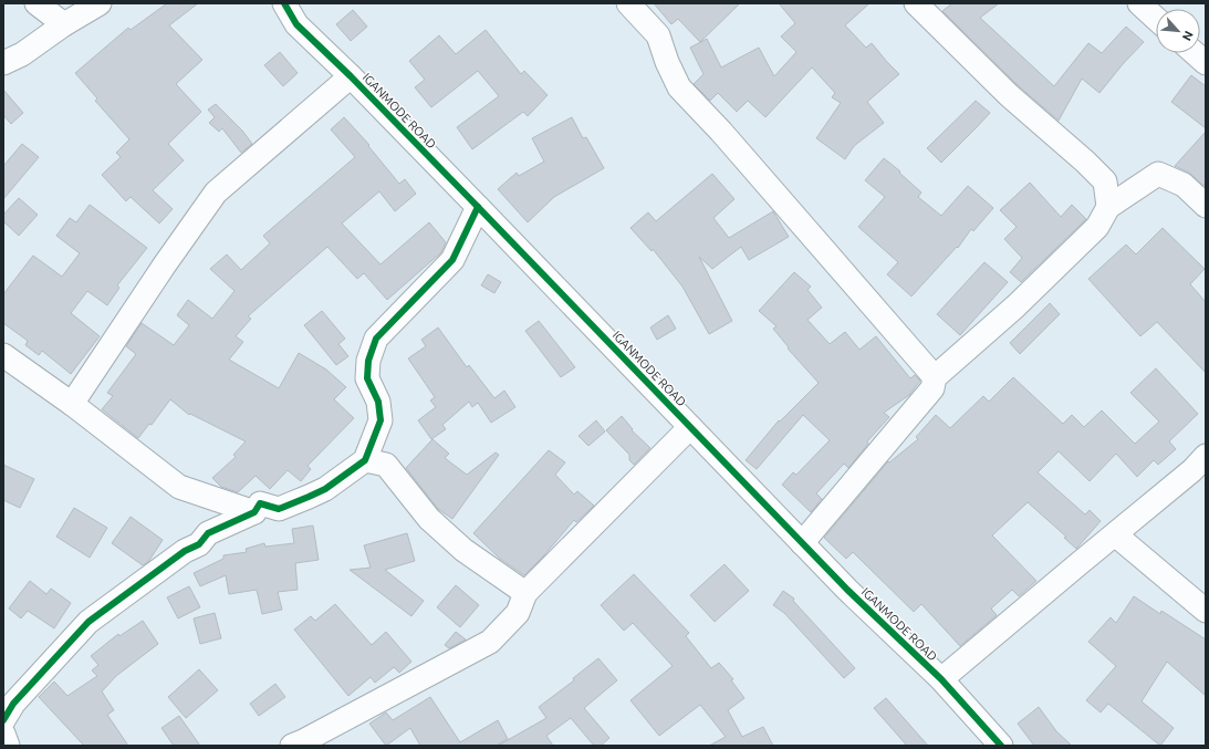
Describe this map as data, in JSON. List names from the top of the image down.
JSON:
{
  "streets": {
    "street": ["IGANMODE ROAD"]
  },
  "north": "bottom right"
}
